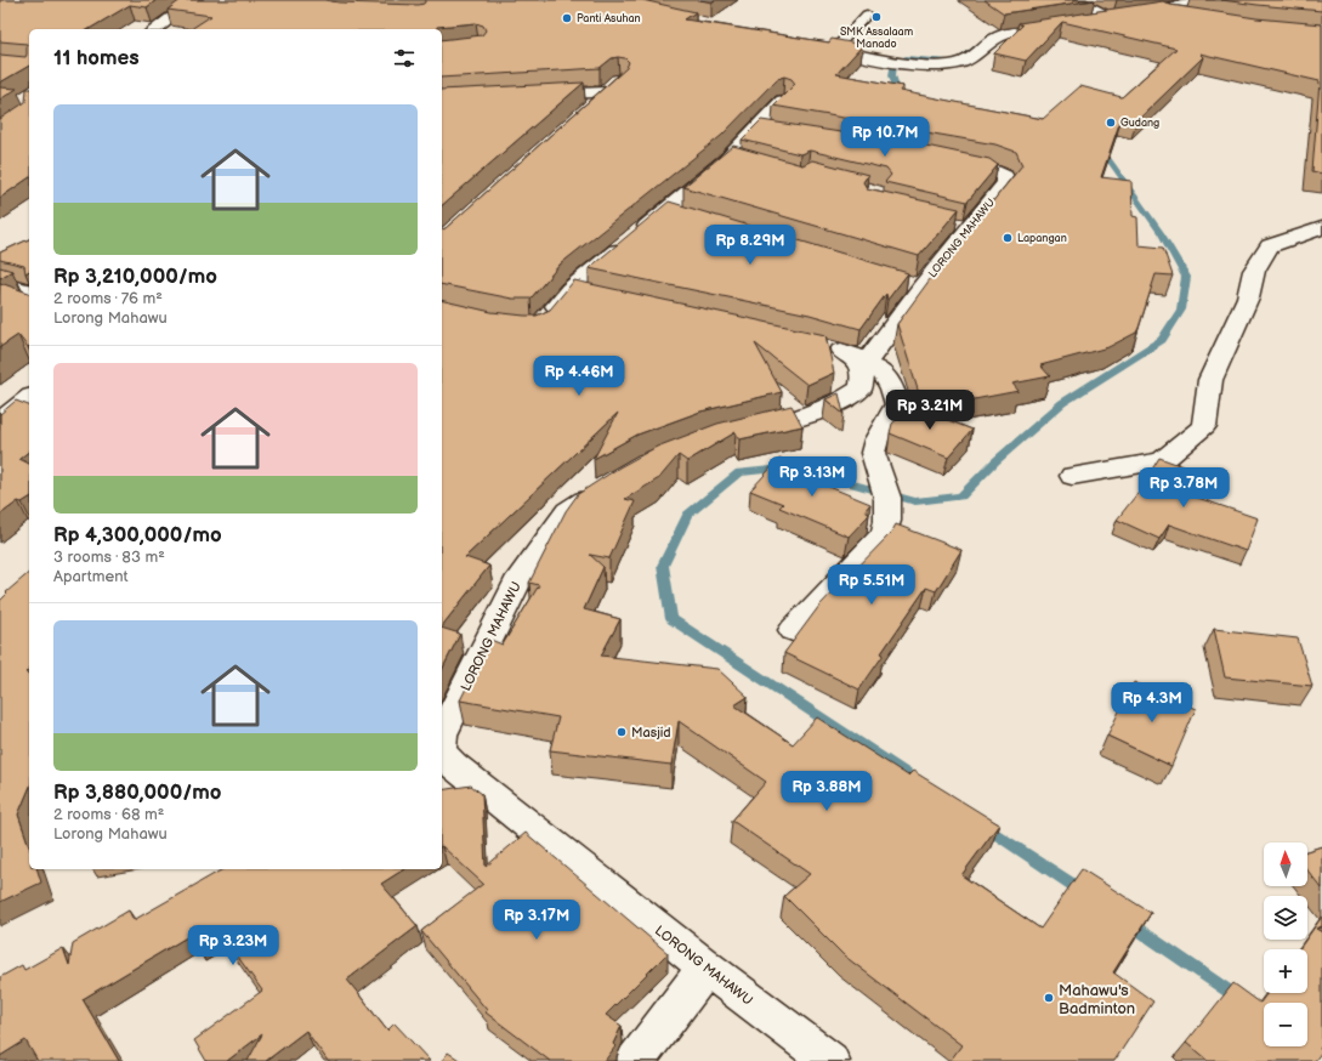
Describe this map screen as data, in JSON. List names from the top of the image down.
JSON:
{
  "streets": {
    "main road": ["LORONG MAHAWU"]
  },
  "places": [
    "SMK Assalaam Manado",
    "Panti Asuhan",
    "Gudang",
    "Lapangan",
    "Masjid",
    "Mahawu's Badminton"
  ],
  "north": "top",
  "page": {
    "heading": "11 homes",
    "list": [
      {
        "name": "Rp 3,210,000/mo",
        "note": "2 rooms · 76 m² · Lorong Mahawu"
      },
      {
        "name": "Rp 4,300,000/mo",
        "note": "3 rooms · 83 m² · Apartment"
      },
      {
        "name": "Rp 3,880,000/mo",
        "note": "2 rooms · 68 m² · Lorong Mahawu"
      }
    ],
    "price": [
      "Rp 10.7M",
      "Rp 8.29M",
      "Rp 4.46M",
      "Rp 3.21M",
      "Rp 3.13M",
      "Rp 3.78M",
      "Rp 5.51M",
      "Rp 4.3M",
      "Rp 3.88M",
      "Rp 3.17M",
      "Rp 3.23M"
    ],
    "map_buttons": ["+", "−"]
  }
}
